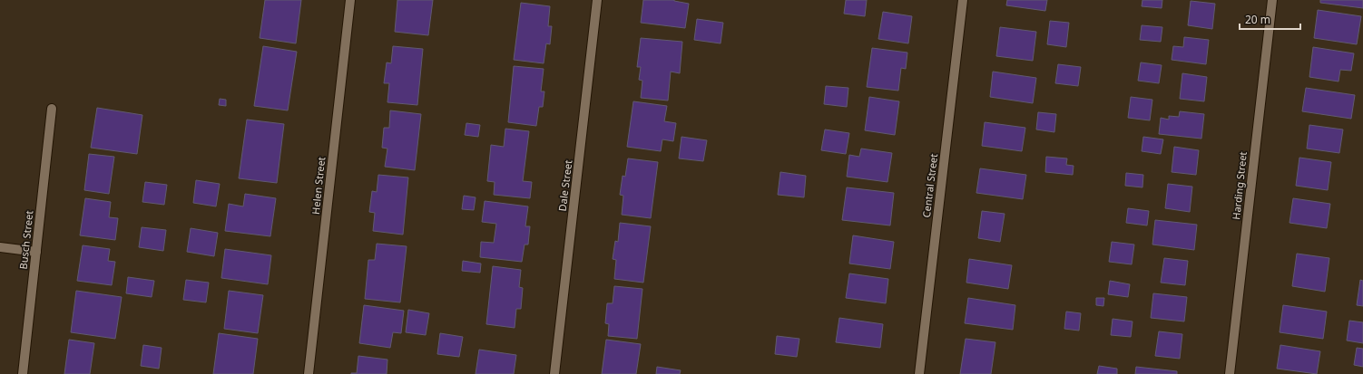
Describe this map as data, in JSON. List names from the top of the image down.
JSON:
{
  "streets": {
    "street": [
      "Helen Street",
      "Dale Street",
      "Central Street",
      "Harding Street",
      "Busch Street"
    ]
  },
  "scale_bar": "20 m"
}
